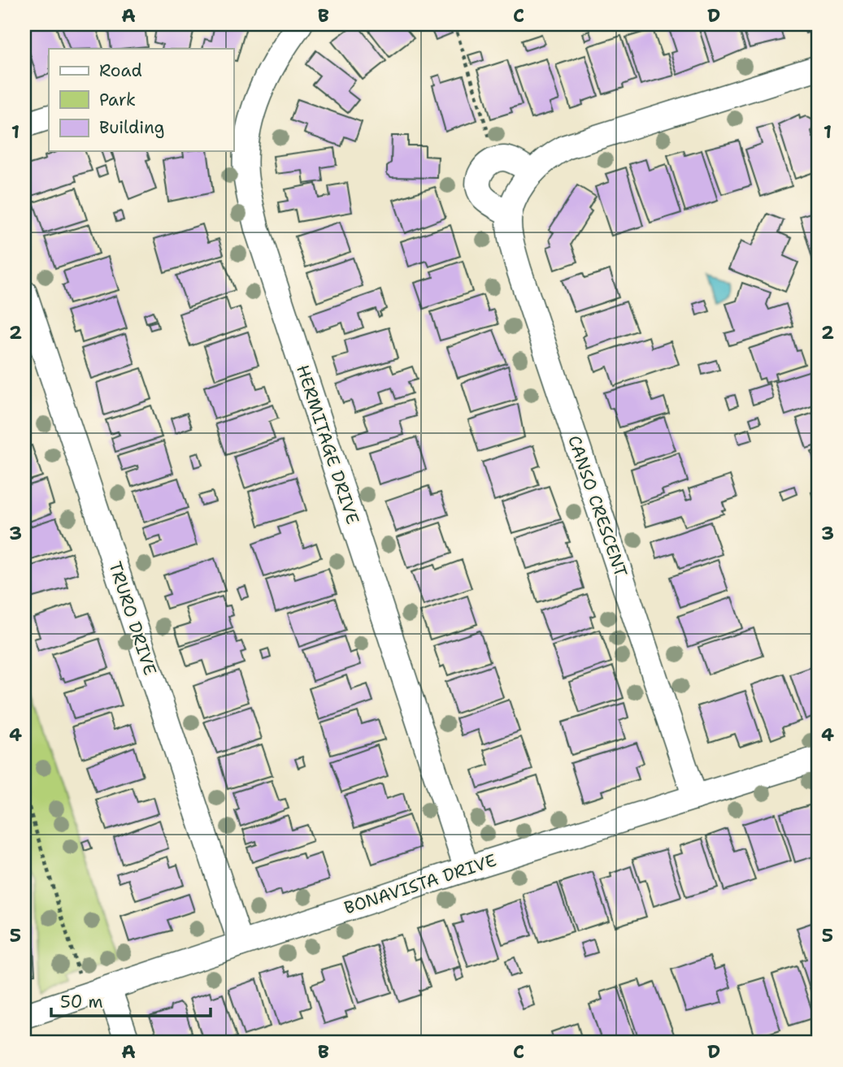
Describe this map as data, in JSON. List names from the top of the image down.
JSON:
{
  "streets": {
    "street": [
      "HERMITAGE DRIVE",
      "CANSO CRESCENT",
      "TRURO DRIVE",
      "BONAVISTA DRIVE"
    ]
  },
  "crossings": [
    ["HERMITAGE DRIVE", "BONAVISTA DRIVE"],
    ["CANSO CRESCENT", "BONAVISTA DRIVE"],
    ["TRURO DRIVE", "BONAVISTA DRIVE"]
  ],
  "legend": ["Road", "Park", "Building"],
  "scale_bar": "50 m",
  "grid": {
    "columns": [
      "A",
      "B",
      "C",
      "D"
    ],
    "rows": [
      "1",
      "2",
      "3",
      "4",
      "5"
    ]
  }
}
